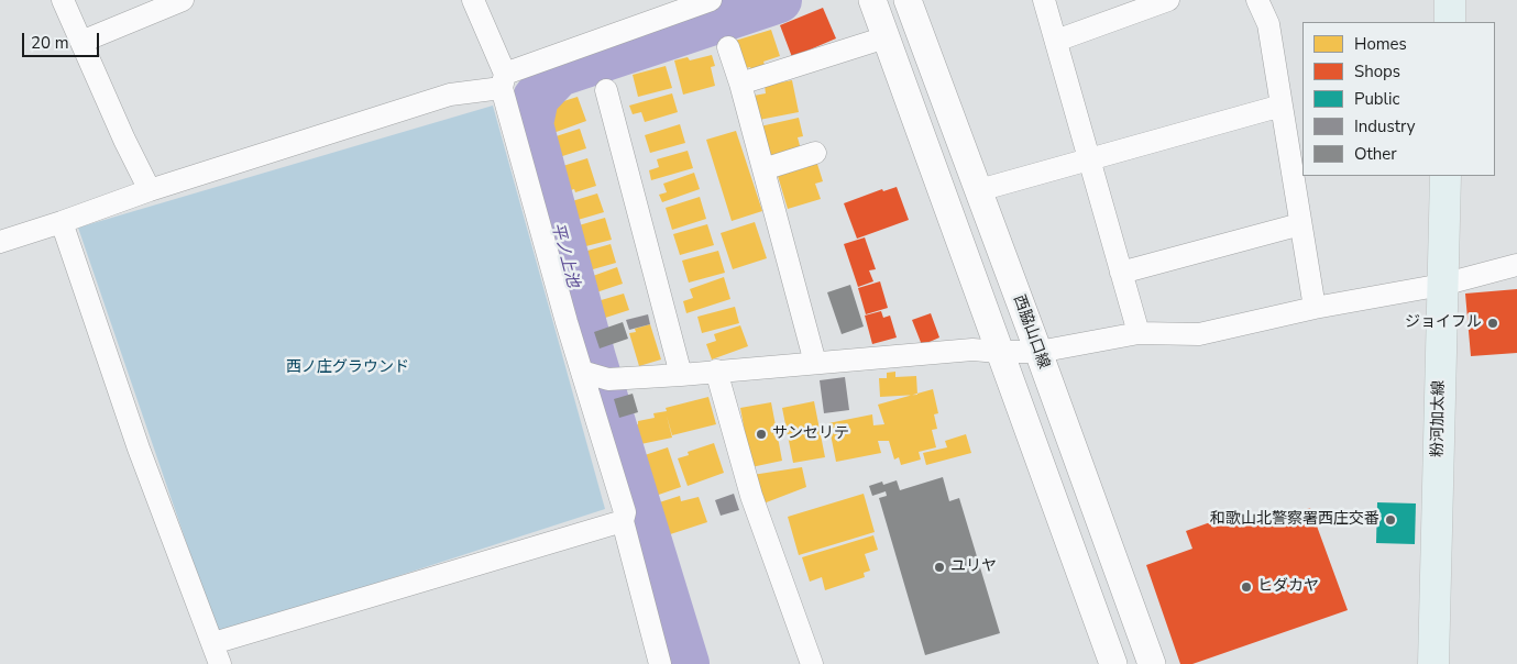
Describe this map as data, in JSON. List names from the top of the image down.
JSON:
{
  "streets": {
    "main road": ["粉河加太線"],
    "street": ["西脇山口線"]
  },
  "water": ["平ノ上池"],
  "parks": ["西ノ庄グラウンド"],
  "places": [
    "ジョイフル",
    "サンセリテ",
    "和歌山北警察署西庄交番",
    "ユリヤ",
    "ヒダカヤ"
  ],
  "legend": [
    "Homes",
    "Shops",
    "Public",
    "Industry",
    "Other"
  ],
  "scale_bar": "20 m"
}
